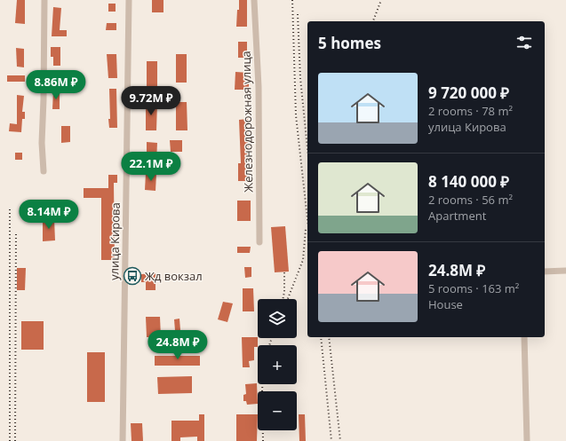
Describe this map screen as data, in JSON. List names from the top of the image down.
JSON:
{
  "streets": {
    "street": ["Железнодорожная улица", "улица Кирова"]
  },
  "places": {
    "bus stop": ["Жд вокзал"]
  },
  "page": {
    "heading": "5 homes",
    "list": [
      {
        "name": "9 720 000 ₽",
        "note": "2 rooms · 78 m² · улица Кирова"
      },
      {
        "name": "8 140 000 ₽",
        "note": "2 rooms · 56 m² · Apartment"
      },
      {
        "name": "24.8M ₽",
        "note": "5 rooms · 163 m² · House"
      }
    ],
    "price": [
      "8.86M ₽",
      "9.72M ₽",
      "22.1M ₽",
      "8.14M ₽",
      "24.8M ₽"
    ],
    "map_buttons": ["+", "−"]
  }
}
